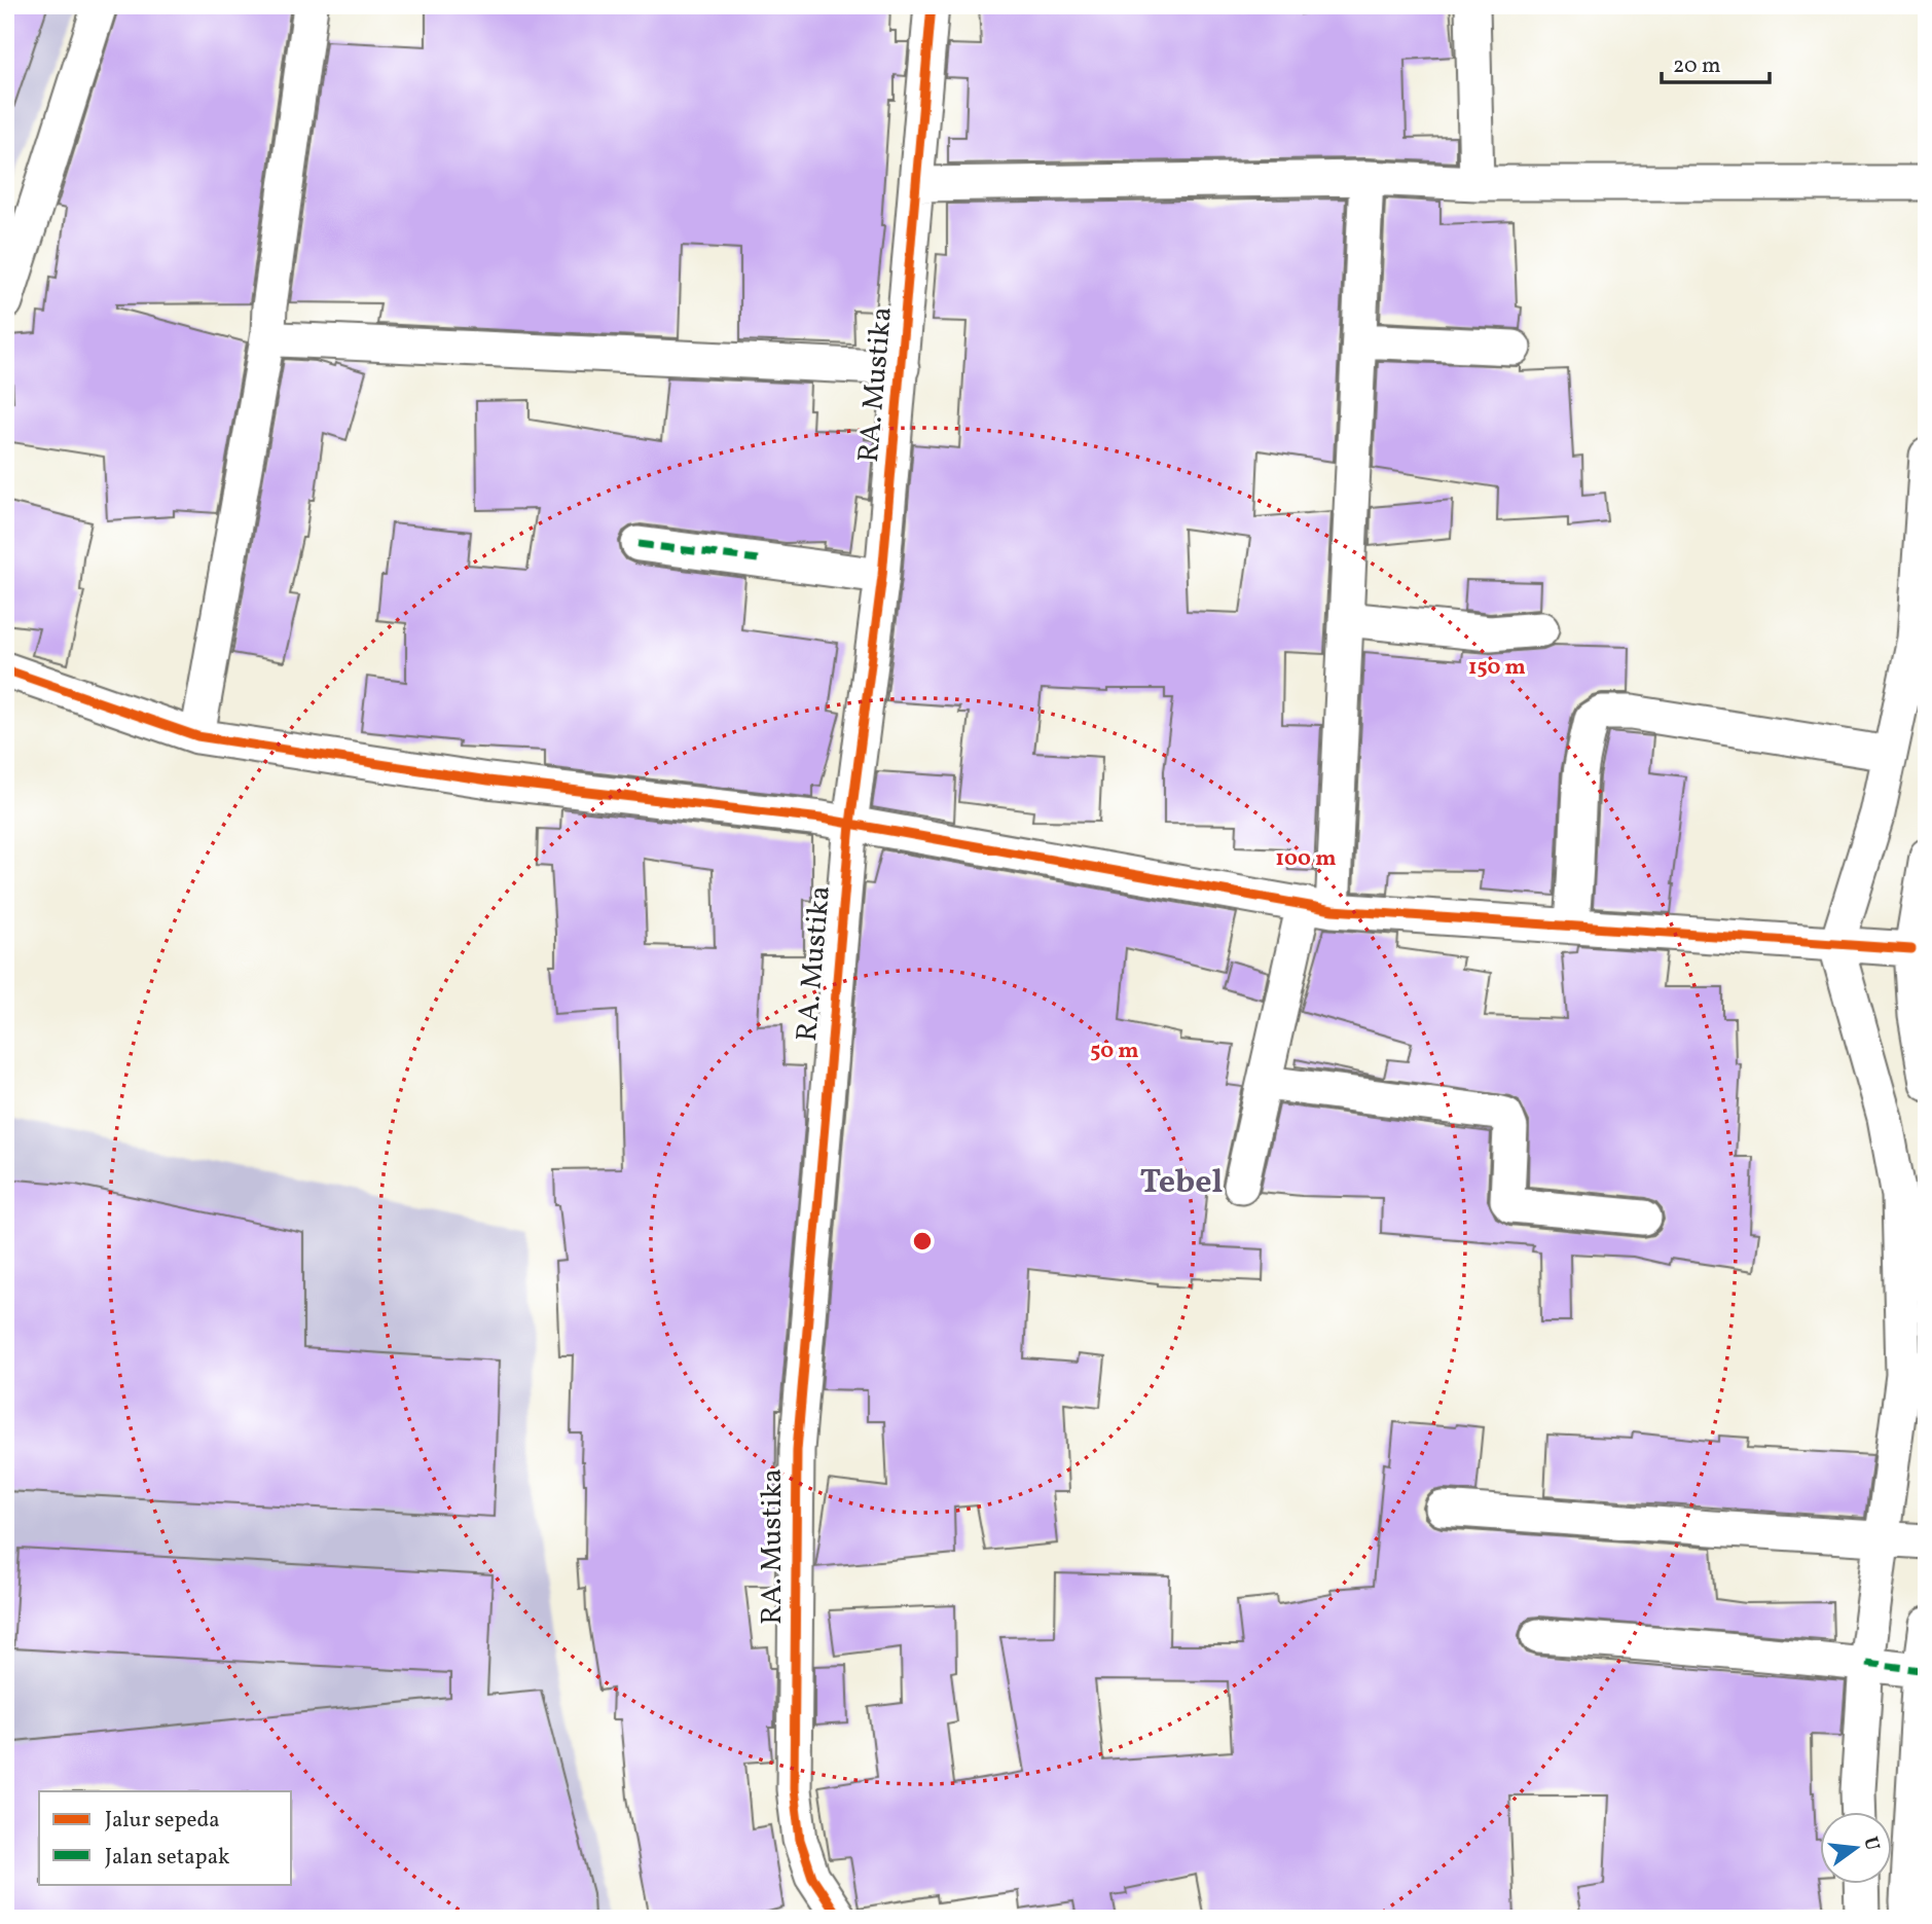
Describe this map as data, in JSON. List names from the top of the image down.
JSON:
{
  "streets": {
    "street": ["RA. Mustika"]
  },
  "districts": ["Tebel"],
  "legend": ["Jalur sepeda", "Jalan setapak"],
  "scale_bar": "20 m",
  "north": "right",
  "rings": ["150 m", "100 m", "50 m"]
}
